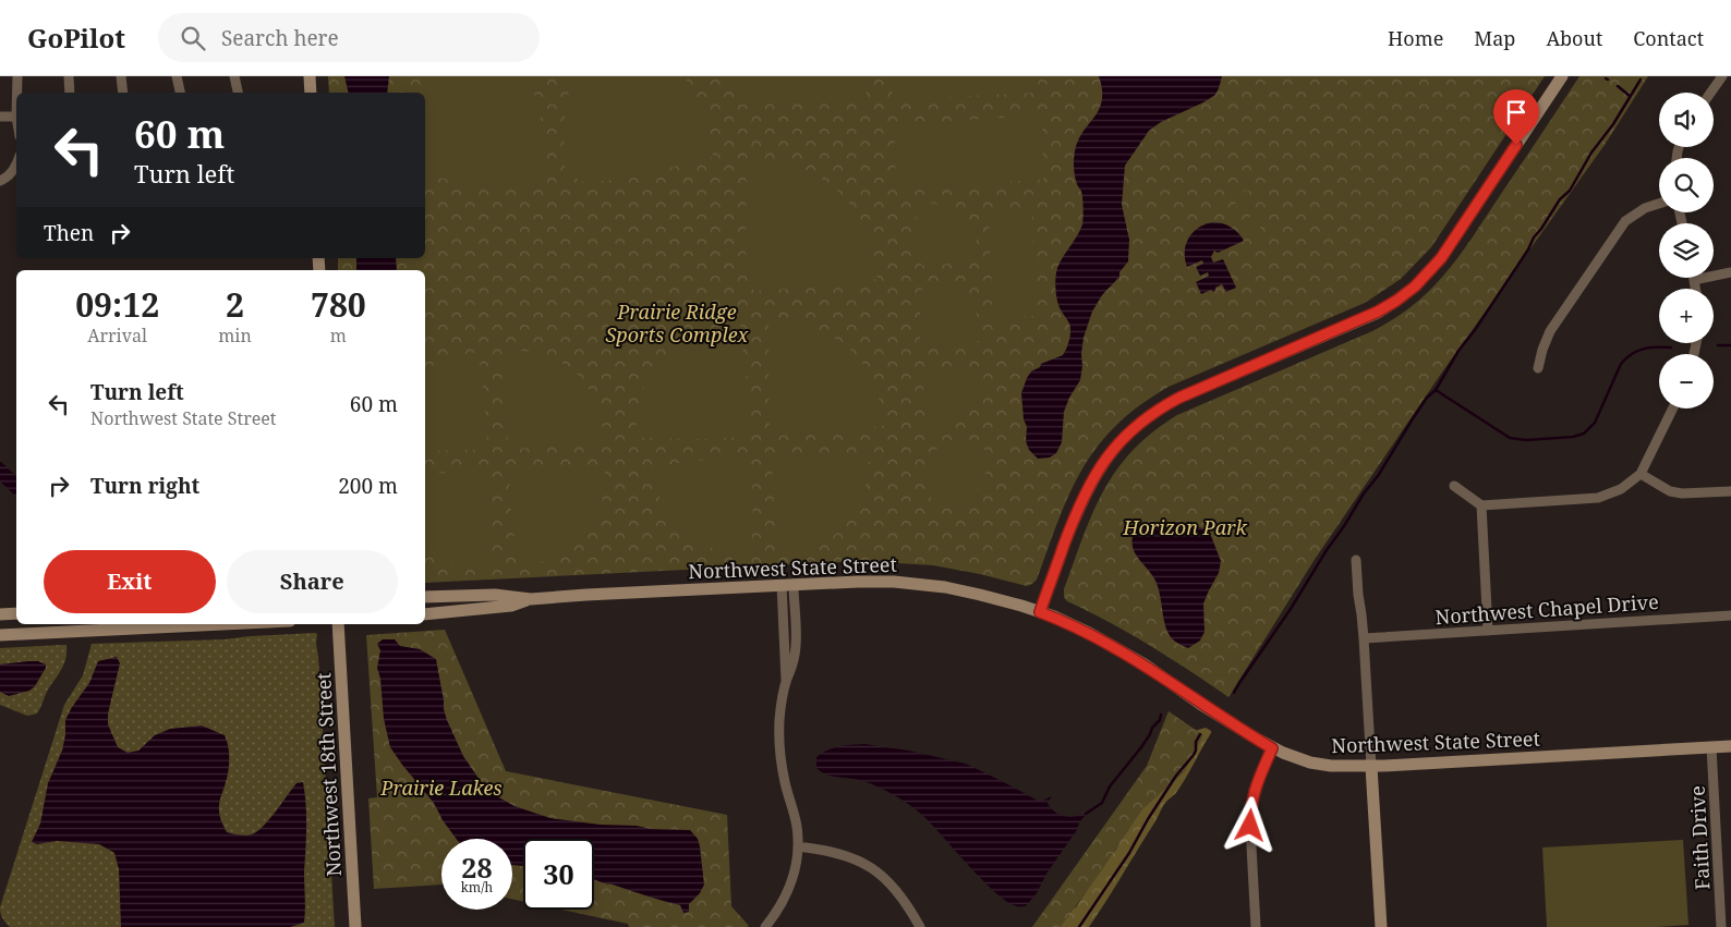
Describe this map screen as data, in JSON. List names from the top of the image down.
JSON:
{
  "streets": {
    "main road": ["Northwest State Street", "Northwest 18th Street"],
    "street": ["Northwest Chapel Drive", "Faith Drive"]
  },
  "crossings": [
    ["Northwest State Street", "Faith Drive"]
  ],
  "parks": ["Prairie Ridge Sports Complex", "Horizon Park", "Prairie Lakes"],
  "page": {
    "header": "GoPilot",
    "search": "Search here",
    "nav": [
      "Home",
      "Map",
      "About",
      "Contact"
    ],
    "map_buttons": ["+", "−"],
    "turn": ["60 m", "Turn left"],
    "then": "Then",
    "eta": [
      "09:12",
      "Arrival",
      "2",
      "min",
      "780",
      "m"
    ],
    "list": [
      {
        "name": "Turn left",
        "note": "Northwest State Street",
        "value": "60 m"
      },
      {
        "name": "Turn right",
        "value": "200 m"
      }
    ],
    "buttons": ["Exit", "Share"],
    "speed": "28 km/h",
    "limit": "30"
  }
}
